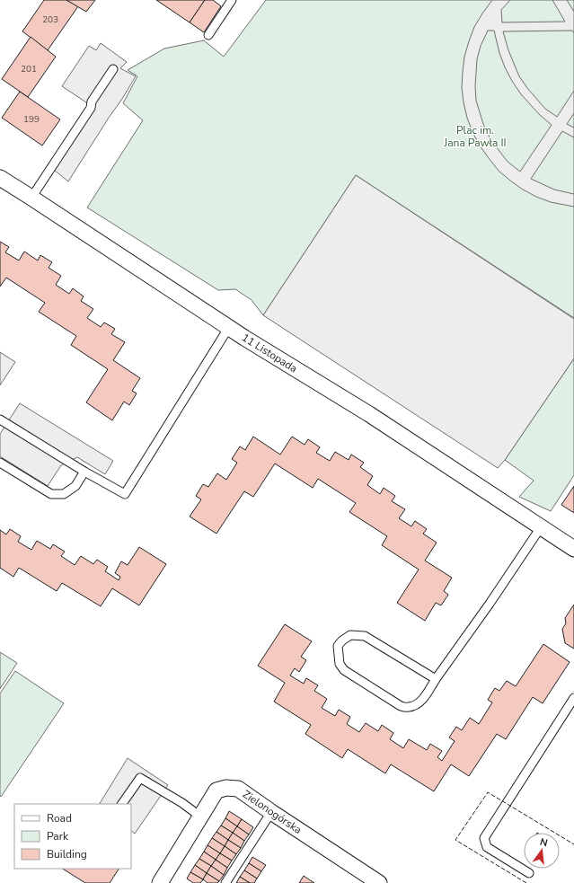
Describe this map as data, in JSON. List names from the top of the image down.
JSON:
{
  "streets": {
    "street": ["11 Listopada", "Zielonogórska"]
  },
  "parks": ["Plac im. Jana Pawła II"],
  "house_numbers": ["203", "201", "199"],
  "legend": ["Road", "Park", "Building"],
  "north": "top"
}
